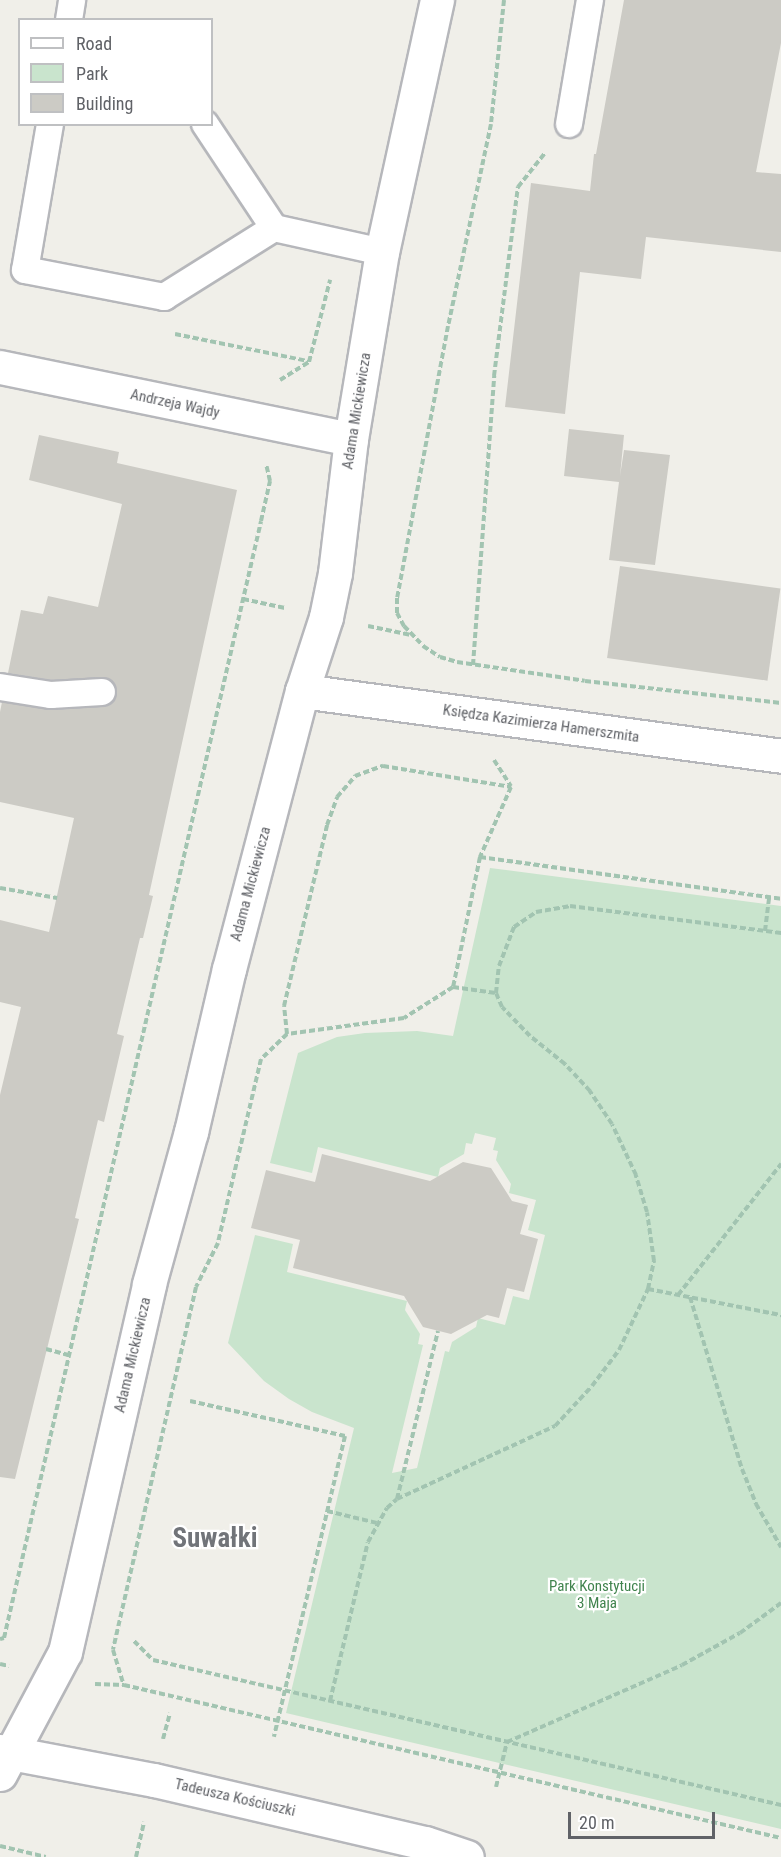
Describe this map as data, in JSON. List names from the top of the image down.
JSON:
{
  "streets": {
    "street": [
      "Andrzeja Wajdy",
      "Adama Mickiewicza",
      "Księdza Kazimierza Hamerszmita",
      "Tadeusza Kościuszki"
    ]
  },
  "crossings": [
    ["Andrzeja Wajdy", "Adama Mickiewicza"],
    ["Adama Mickiewicza", "Księdza Kazimierza Hamerszmita"],
    ["Adama Mickiewicza", "Tadeusza Kościuszki"]
  ],
  "districts": ["Suwałki"],
  "parks": ["Park Konstytucji 3 Maja"],
  "legend": ["Road", "Park", "Building"],
  "scale_bar": "20 m"
}
